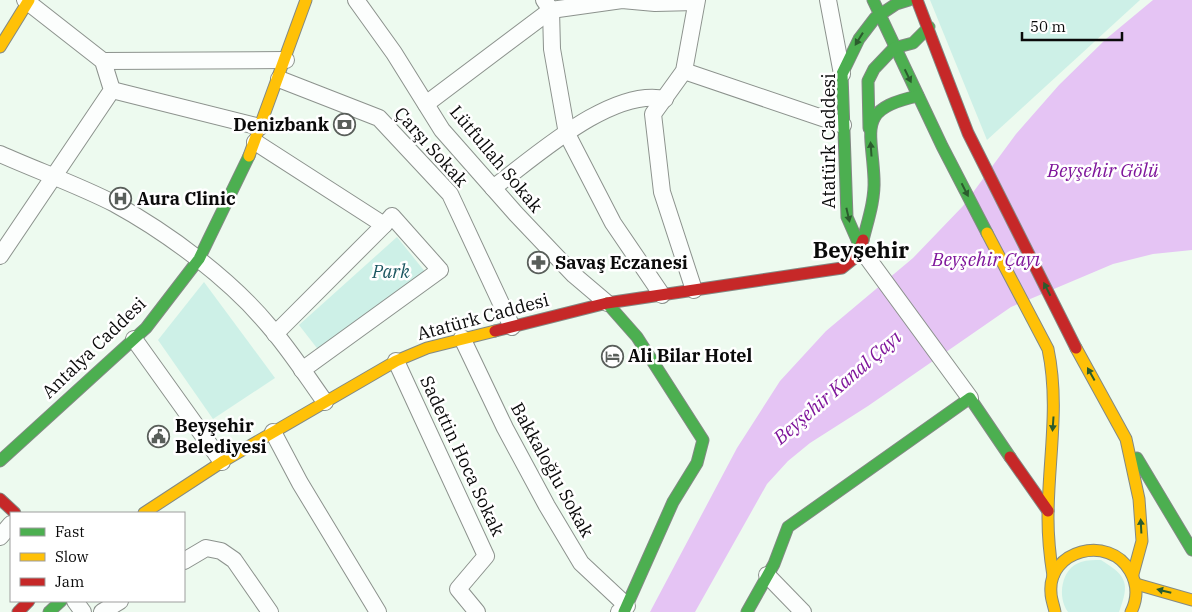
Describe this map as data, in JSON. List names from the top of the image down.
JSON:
{
  "streets": {
    "main road": ["Atatürk Caddesi", "Antalya Caddesi"],
    "street": [
      "Çarşı Sokak",
      "Lütfullah Sokak",
      "Sadettin Hoca Sokak",
      "Bakkaloğlu Sokak"
    ]
  },
  "crossings": [
    ["Atatürk Caddesi", "Çarşı Sokak"],
    ["Atatürk Caddesi", "Lütfullah Sokak"],
    ["Atatürk Caddesi", "Sadettin Hoca Sokak"],
    ["Atatürk Caddesi", "Bakkaloğlu Sokak"],
    ["Çarşı Sokak", "Antalya Caddesi"]
  ],
  "districts": ["Beyşehir"],
  "water": ["Beyşehir Gölü", "Beyşehir Çayı", "Beyşehir Kanal Çayı"],
  "parks": ["Park"],
  "places": {
    "bank": ["Denizbank"],
    "hospital": ["Aura Clinic"],
    "pharmacy": ["Savaş Eczanesi"],
    "hotel": ["Ali Bilar Hotel"],
    "public building": ["Beyşehir Belediyesi"]
  },
  "legend": ["Fast", "Slow", "Jam"],
  "scale_bar": "50 m"
}
